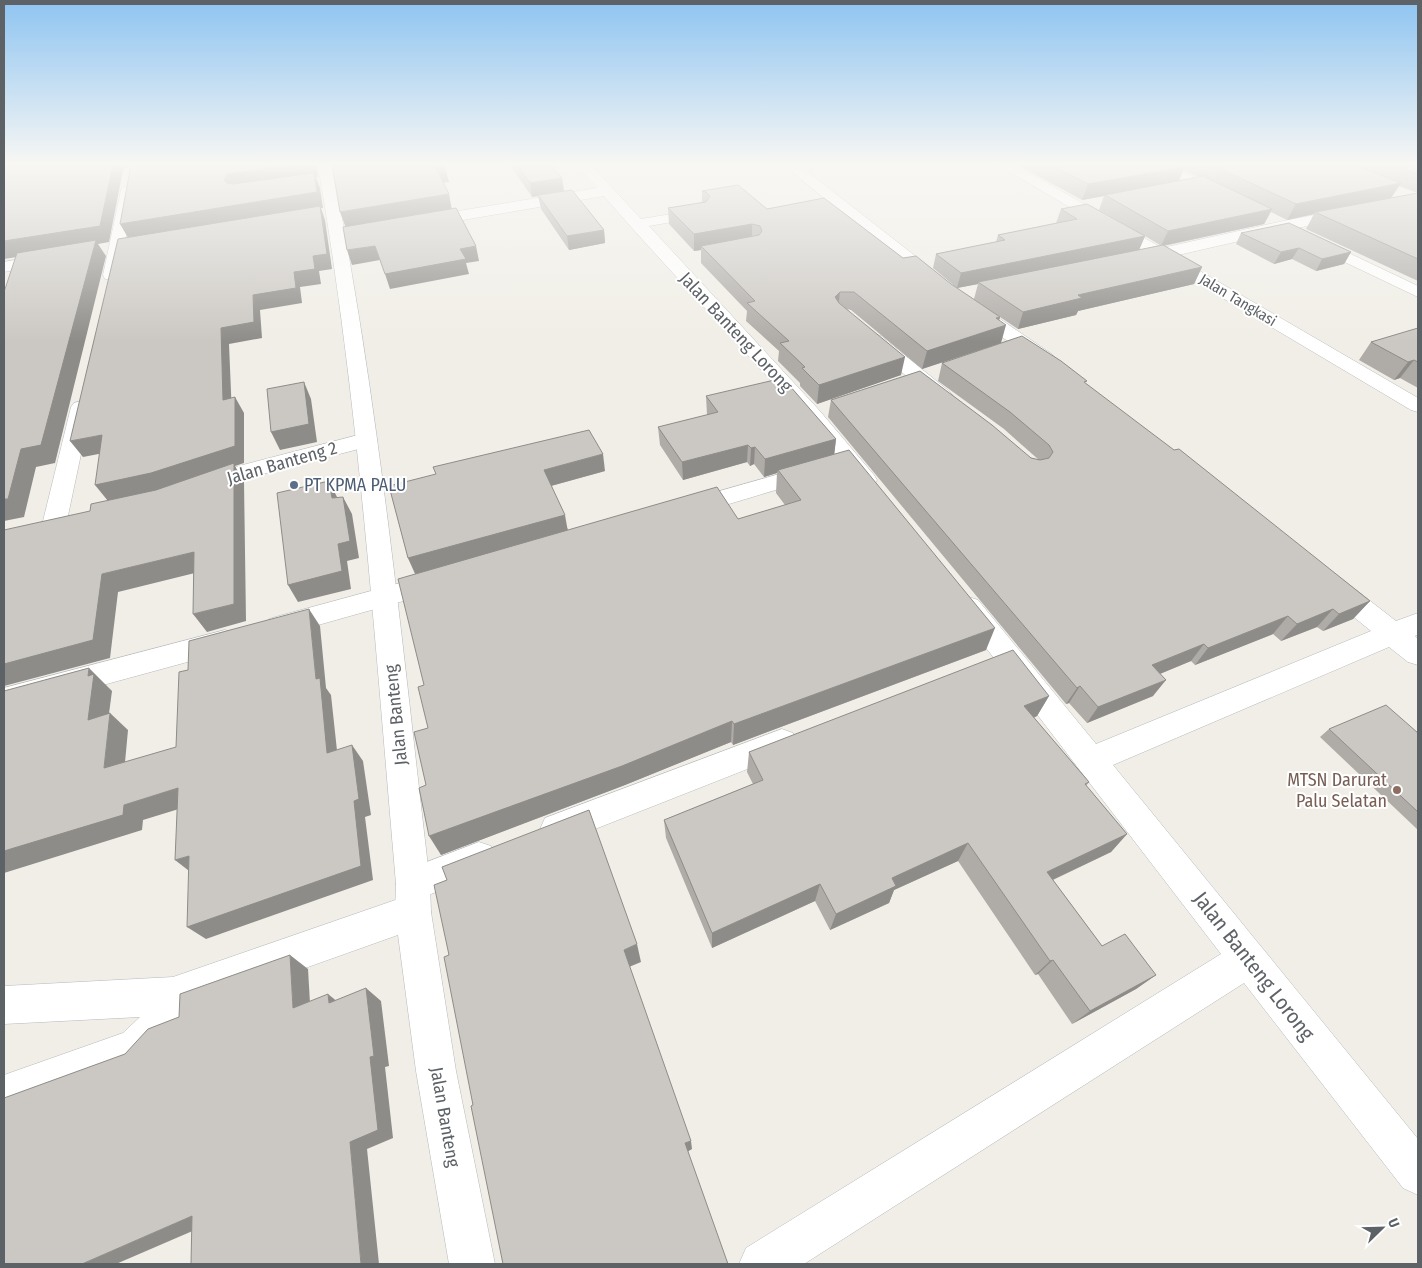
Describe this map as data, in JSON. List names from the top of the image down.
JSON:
{
  "streets": {
    "street": [
      "Jalan Tangkasi",
      "Jalan Banteng Lorong",
      "Jalan Banteng 2",
      "Jalan Banteng"
    ]
  },
  "crossings": [
    ["Jalan Banteng 2", "Jalan Banteng"]
  ],
  "places": ["PT KPMA PALU", "MTSN Darurat Palu Selatan"],
  "north": "top right"
}
